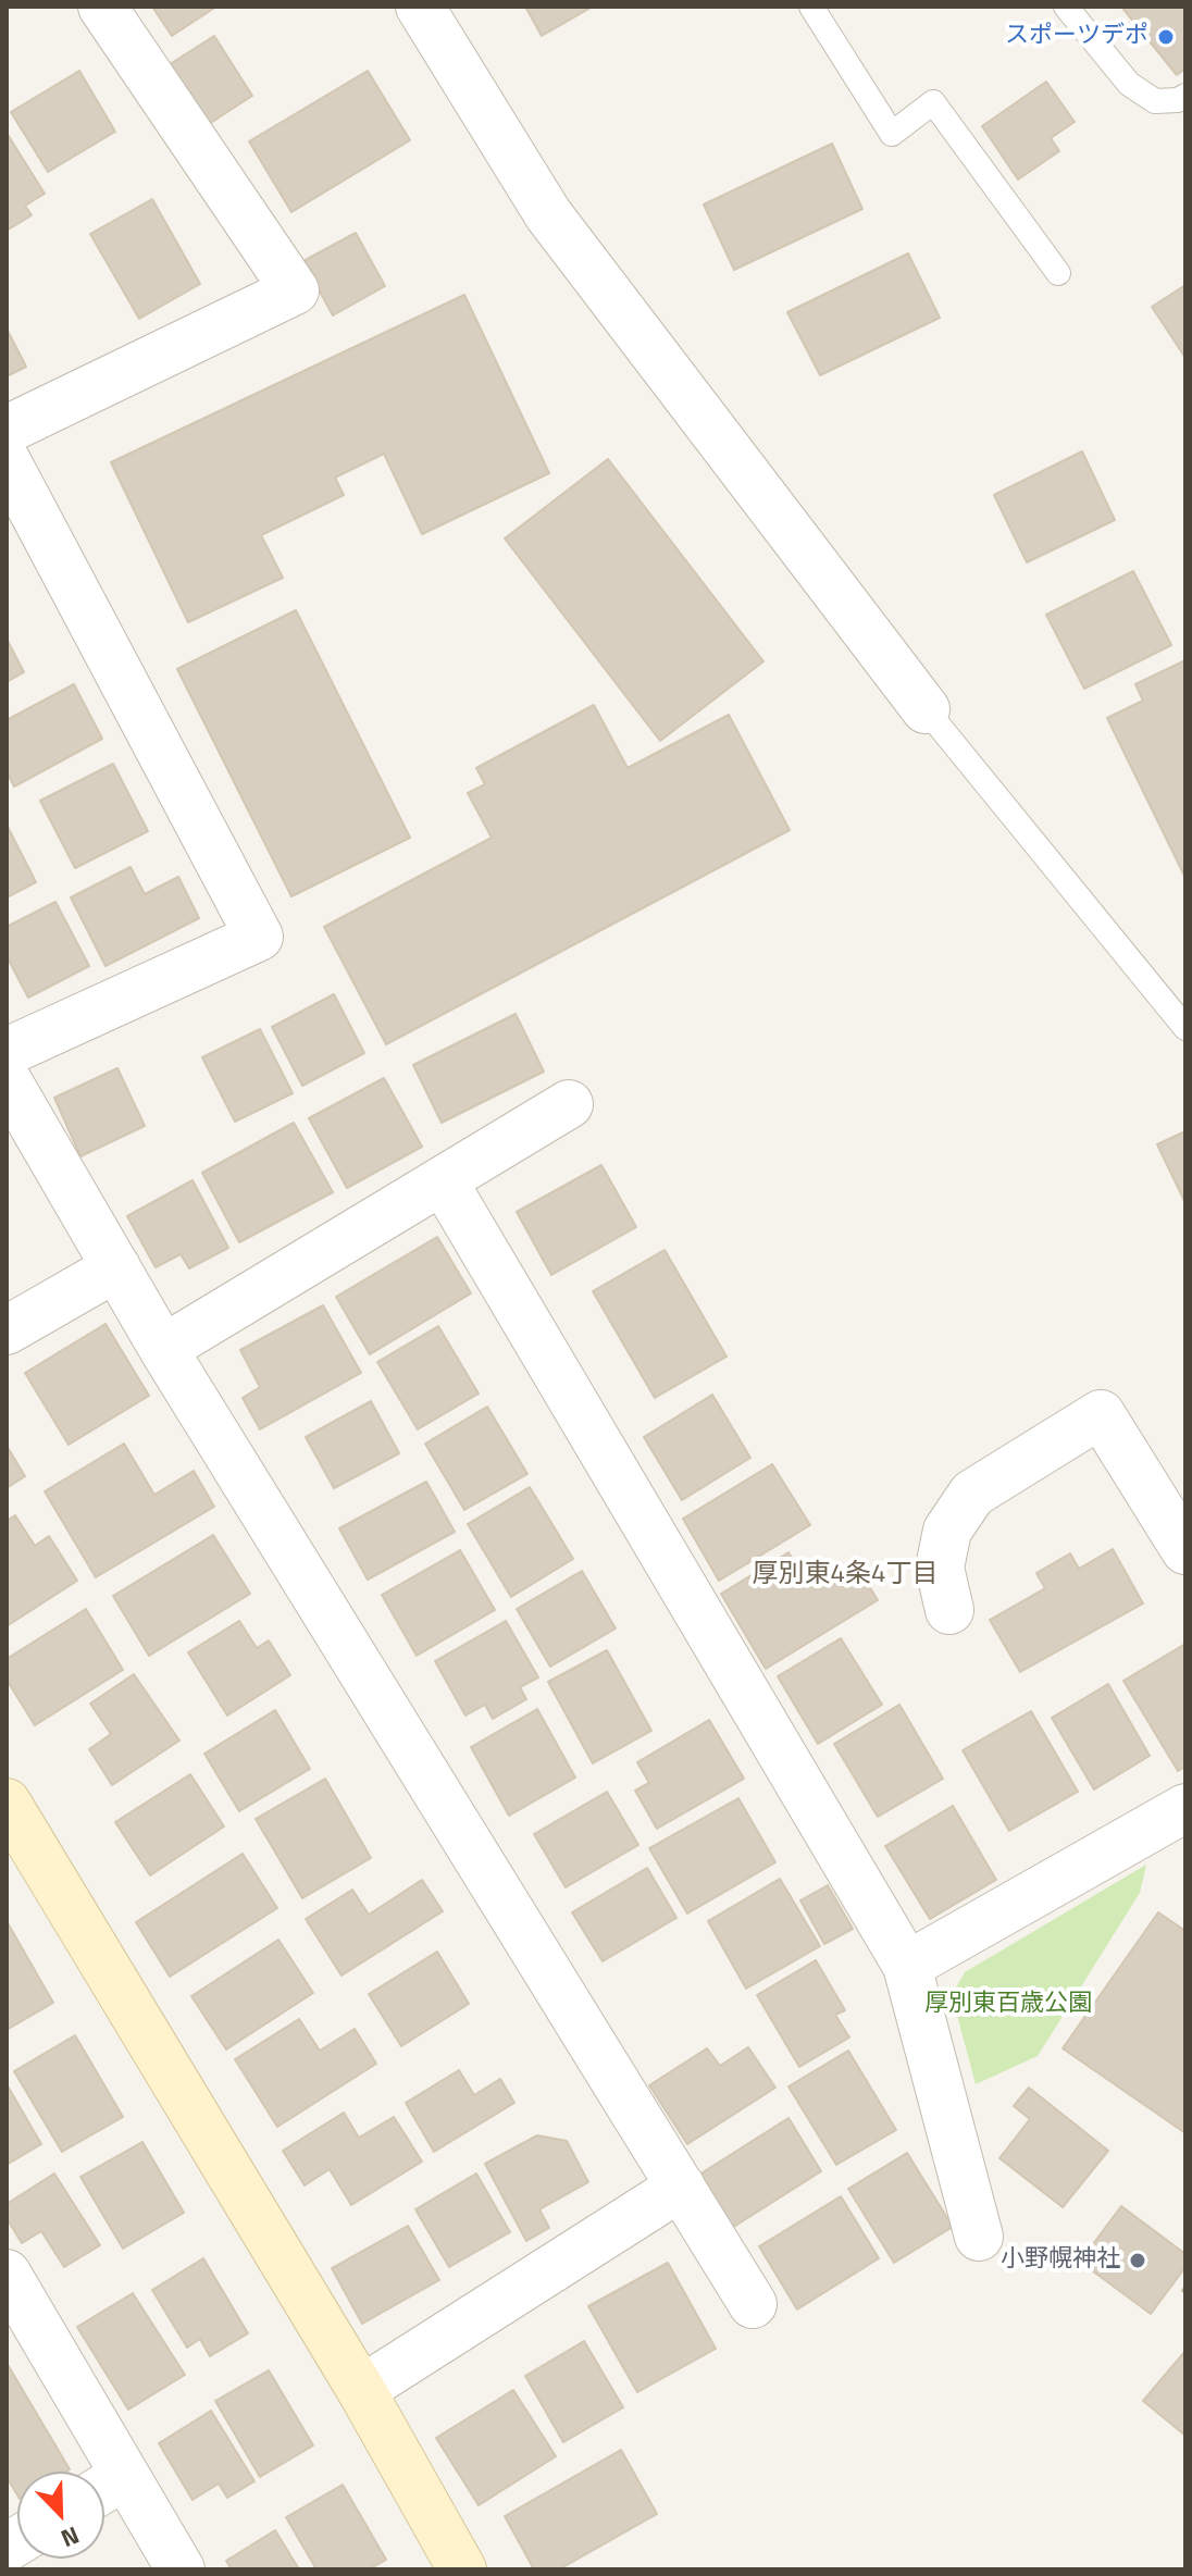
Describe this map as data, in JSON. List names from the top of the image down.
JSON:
{
  "districts": ["厚別東4条4丁目"],
  "parks": ["厚別東百歳公園"],
  "places": ["スポーツデポ", "小野幌神社"],
  "north": "bottom right"
}
